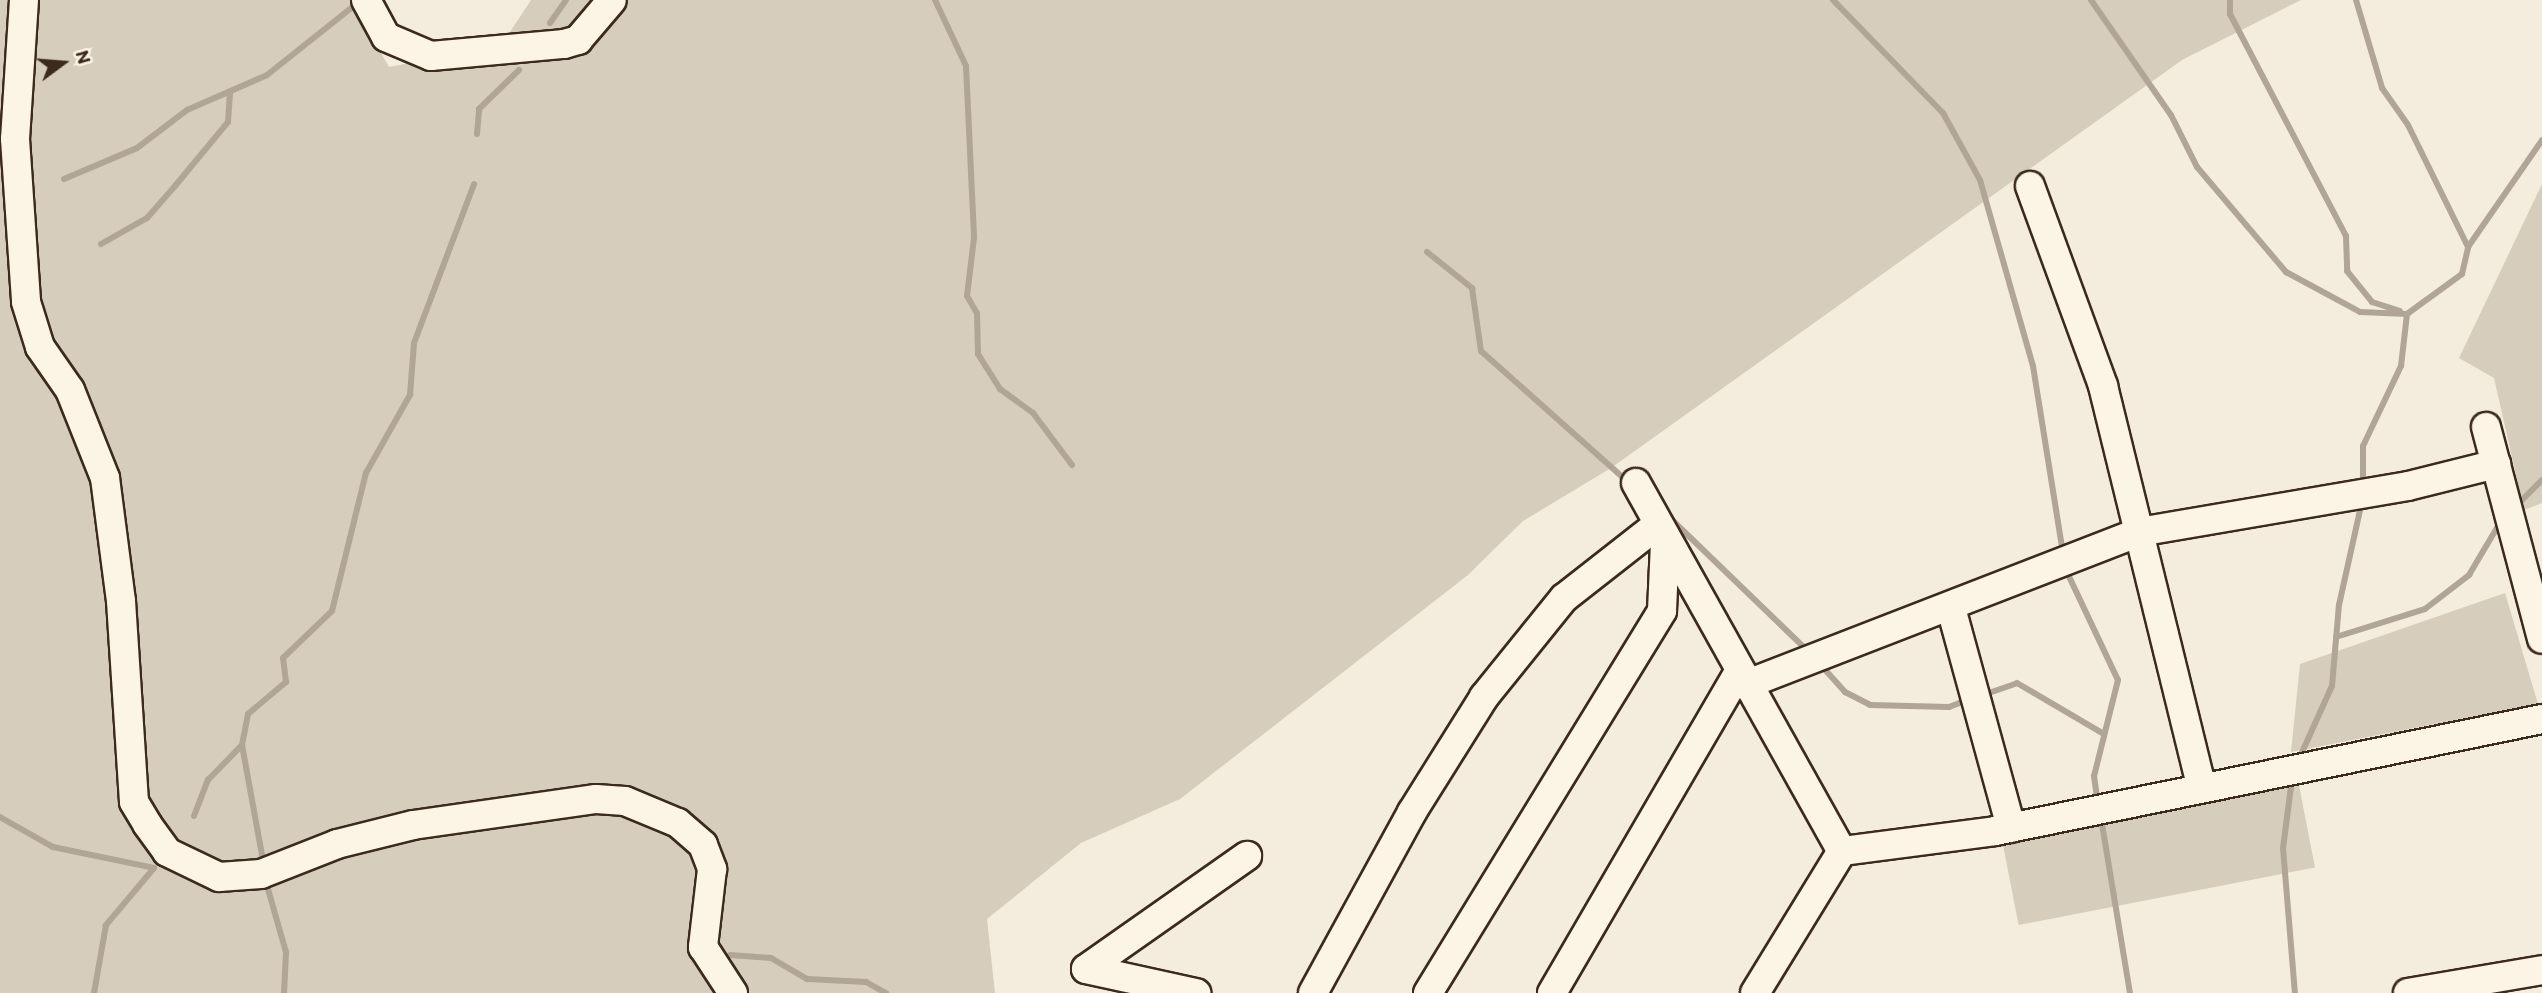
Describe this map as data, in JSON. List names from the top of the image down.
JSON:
{
  "north": "right"
}
